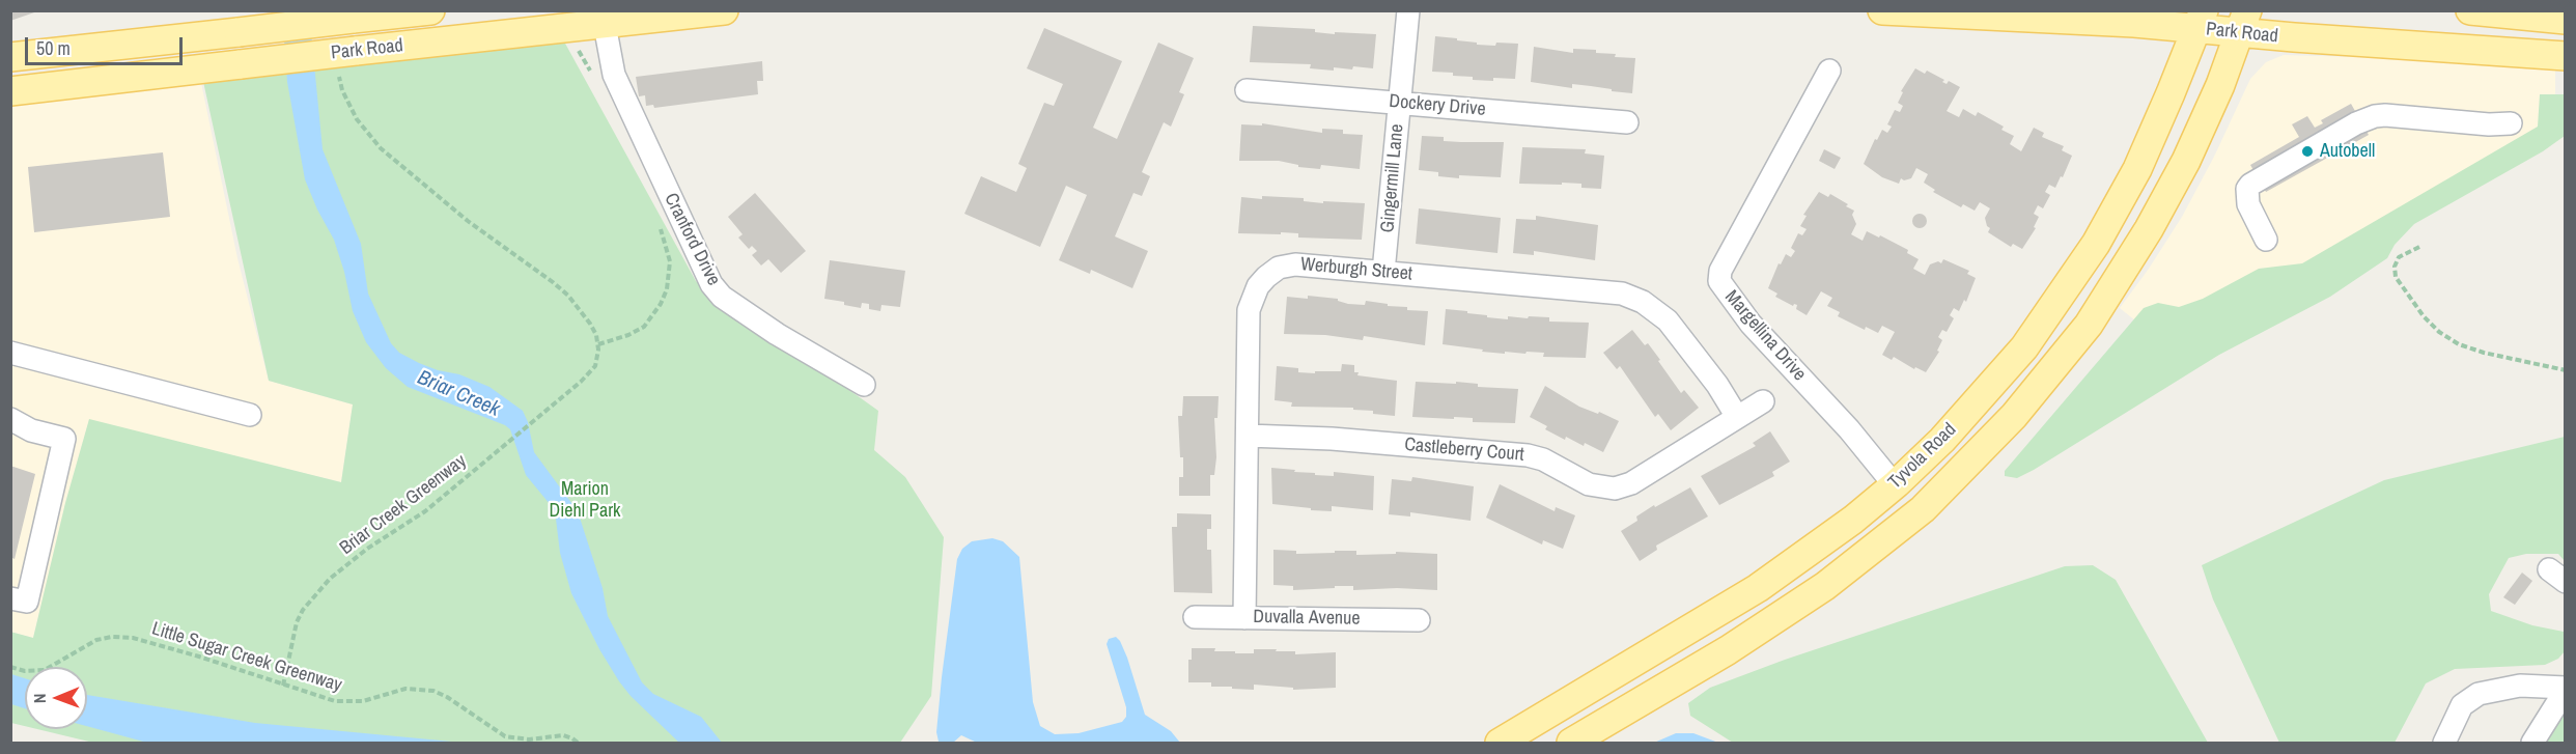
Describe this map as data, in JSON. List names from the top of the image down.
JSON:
{
  "streets": {
    "main road": ["Park Road", "Tyvola Road"],
    "street": [
      "Dockery Drive",
      "Gingermill Lane",
      "Cranford Drive",
      "Werburgh Street",
      "Margellina Drive",
      "Castleberry Court",
      "Duvalla Avenue"
    ],
    "path": ["Briar Creek Greenway", "Little Sugar Creek Greenway"]
  },
  "crossings": [
    ["Park Road", "Cranford Drive"],
    ["Park Road", "Tyvola Road"],
    ["Dockery Drive", "Gingermill Lane"],
    ["Gingermill Lane", "Werburgh Street"],
    ["Werburgh Street", "Castleberry Court"],
    ["Werburgh Street", "Duvalla Avenue"],
    ["Margellina Drive", "Tyvola Road"],
    ["Briar Creek Greenway", "Little Sugar Creek Greenway"]
  ],
  "water": ["Briar Creek"],
  "parks": ["Marion Diehl Park"],
  "places": ["Autobell"],
  "scale_bar": "50 m",
  "north": "left"
}
